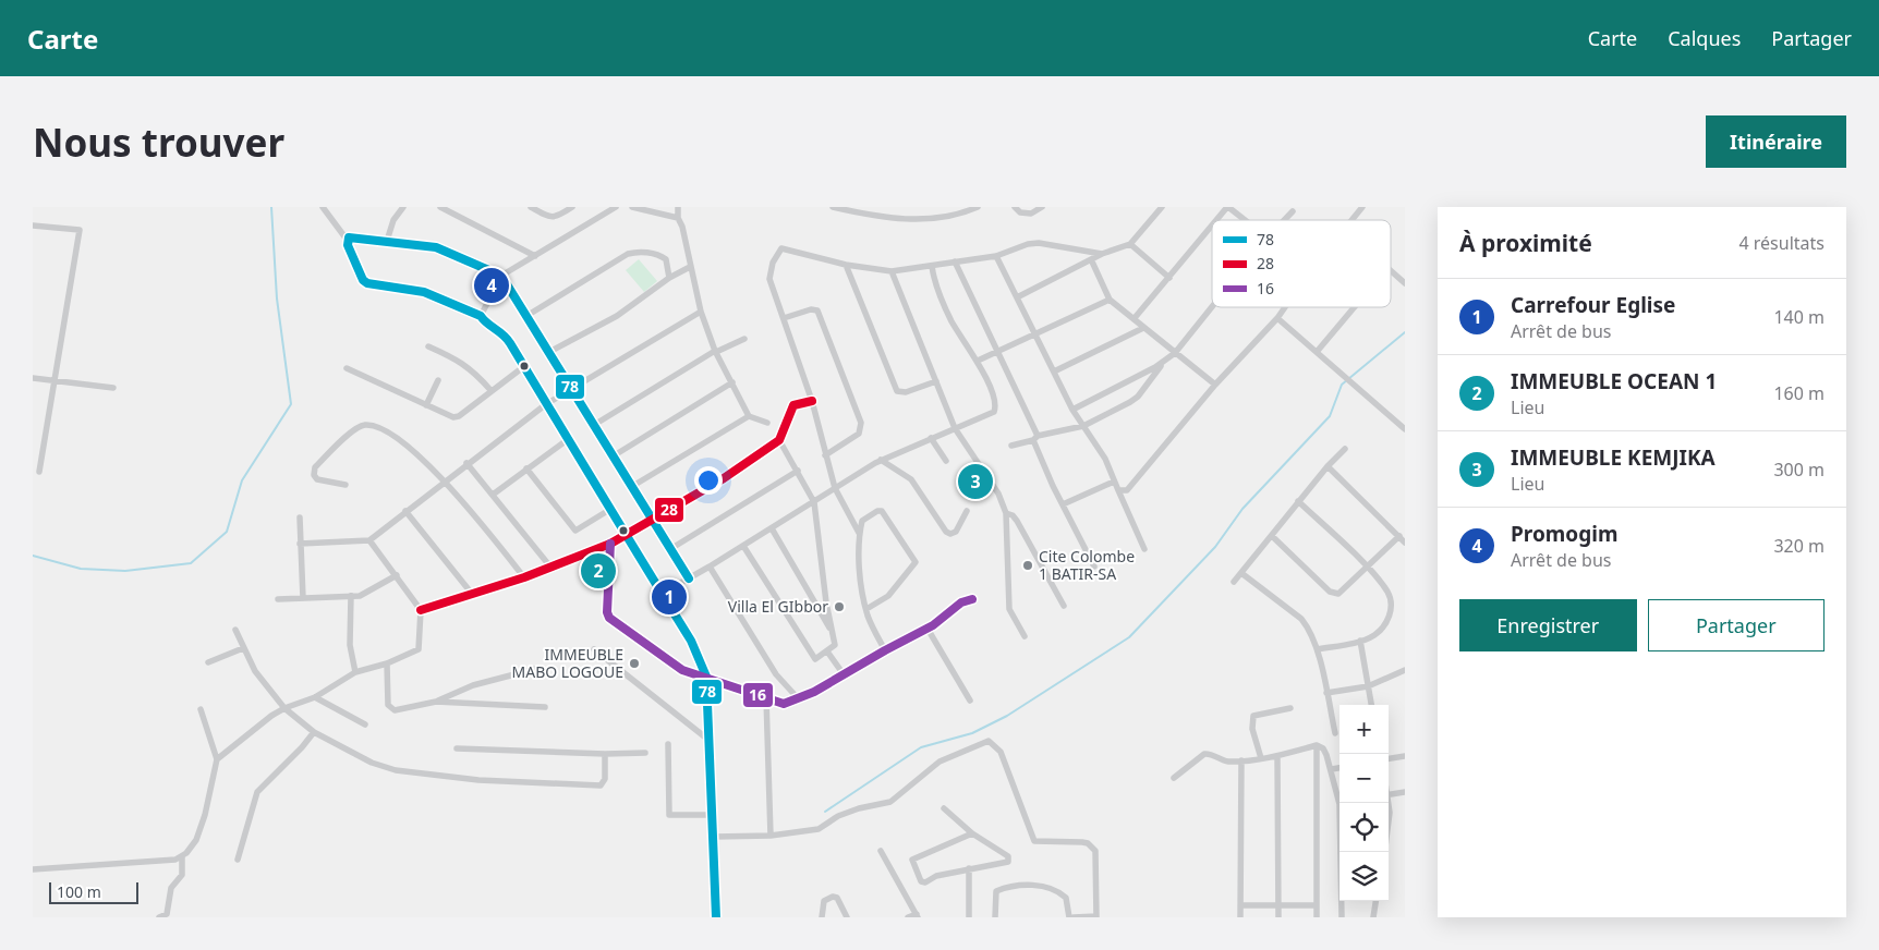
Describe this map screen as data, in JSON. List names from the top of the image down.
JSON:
{
  "places": ["Cite Colombe 1 BATIR-SA", "Villa El GIbbor", "IMMEUBLE MABO LOGOUE"],
  "lines": ["transit line 78", "transit line 28", "transit line 16"],
  "legend": ["78", "28", "16"],
  "scale_bar": "100 m",
  "page": {
    "header": "Carte",
    "nav": ["Carte", "Calques", "Partager"],
    "buttons": [
      "Itinéraire",
      ["Enregistrer", "Partager"]
    ],
    "title": "Nous trouver",
    "heading": ["À proximité", "4 résultats"],
    "pins": [
      "4",
      "3",
      "2",
      "1"
    ],
    "list": [
      {
        "mark": "1",
        "name": "Carrefour Eglise",
        "note": "Arrêt de bus",
        "value": "140 m"
      },
      {
        "mark": "2",
        "name": "IMMEUBLE OCEAN 1",
        "note": "Lieu",
        "value": "160 m"
      },
      {
        "mark": "3",
        "name": "IMMEUBLE KEMJIKA",
        "note": "Lieu",
        "value": "300 m"
      },
      {
        "mark": "4",
        "name": "Promogim",
        "note": "Arrêt de bus",
        "value": "320 m"
      }
    ],
    "map_buttons": ["+", "−"],
    "scale": "100 m"
  }
}
